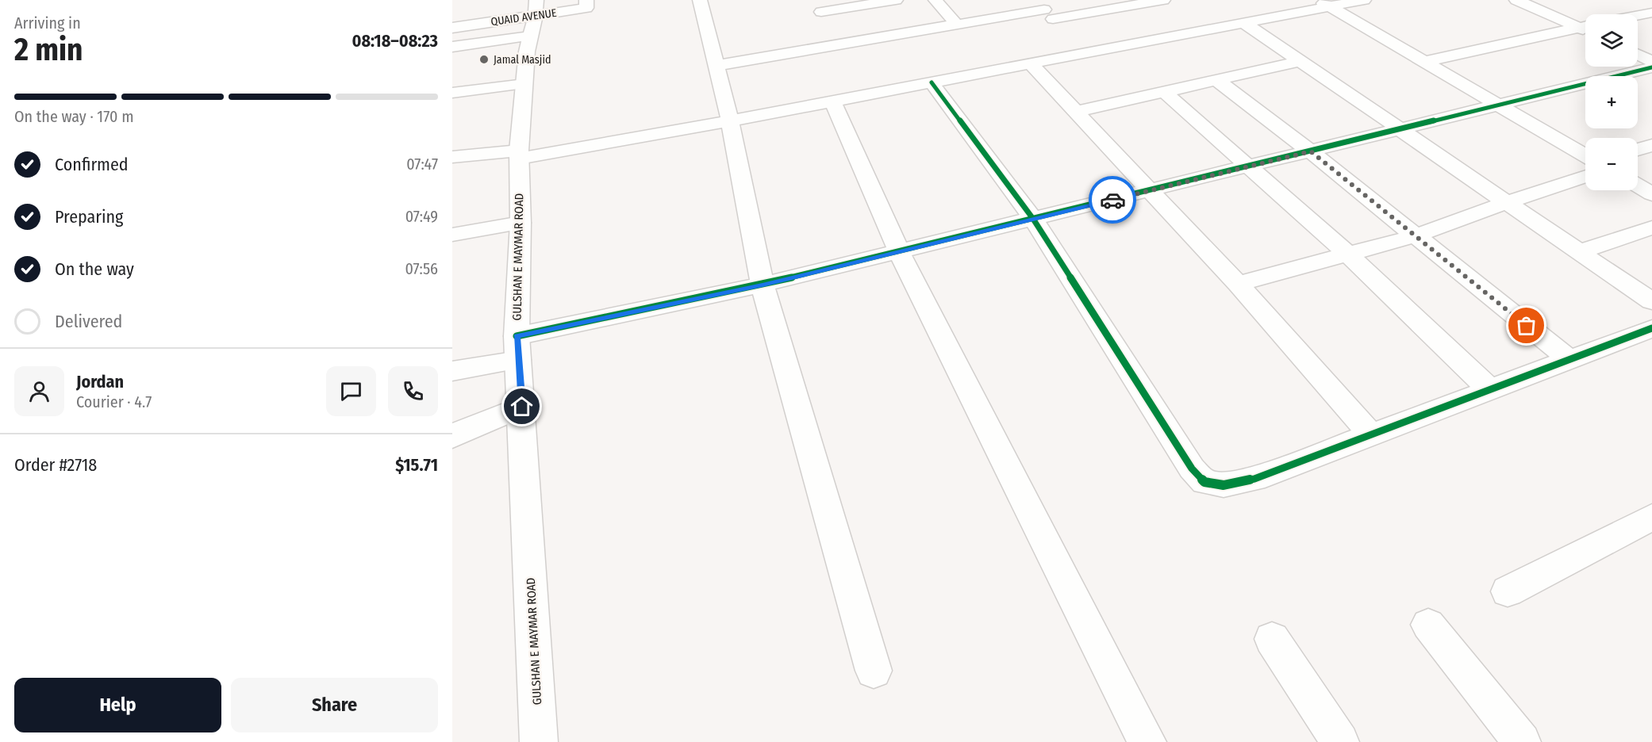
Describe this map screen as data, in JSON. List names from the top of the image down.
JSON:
{
  "streets": {
    "street": ["QUAID AVENUE", "GULSHAN E MAYMAR ROAD"]
  },
  "crossings": [
    ["QUAID AVENUE", "GULSHAN E MAYMAR ROAD"]
  ],
  "places": ["Jamal Masjid"],
  "page": {
    "heading": ["2 min", "Arriving in", "08:18–08:23"],
    "panel": [
      "Jordan",
      "Courier · 4.7",
      "Order #2718",
      "$15.71"
    ],
    "map_buttons": ["+", "−"],
    "bar": "On the way · 170 m",
    "list": [
      ["Confirmed", "07:47"],
      ["Preparing", "07:49"],
      ["On the way", "07:56"],
      "Delivered"
    ],
    "buttons": ["Help", "Share"]
  }
}
